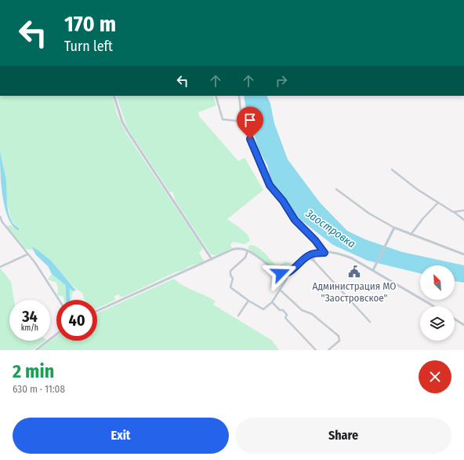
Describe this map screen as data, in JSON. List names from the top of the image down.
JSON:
{
  "water": ["Заостровка"],
  "places": {
    "public building": ["Администрация МО \"Заостровское\""]
  },
  "north": "top left",
  "page": {
    "turn": ["170 m", "Turn left"],
    "speed": "34 km/h",
    "limit": "40",
    "heading": ["2 min", "630 m · 11:08"],
    "buttons": ["Exit", "Share"]
  }
}
